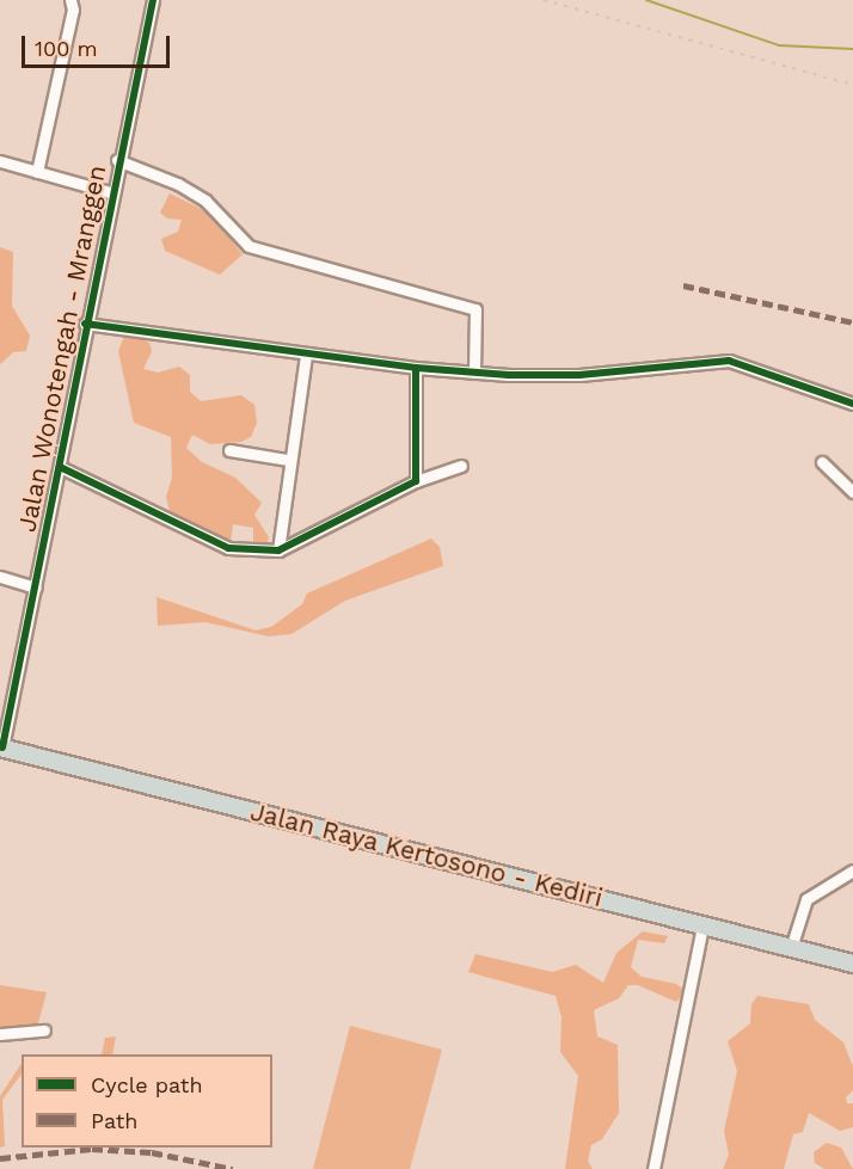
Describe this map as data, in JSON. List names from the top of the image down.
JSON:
{
  "streets": {
    "highway": ["Jalan Raya Kertosono - Kediri"],
    "street": ["Jalan Wonotengah - Mranggen"]
  },
  "crossings": [
    ["Jalan Wonotengah - Mranggen", "Jalan Raya Kertosono - Kediri"]
  ],
  "legend": ["Cycle path", "Path"],
  "scale_bar": "100 m"
}
